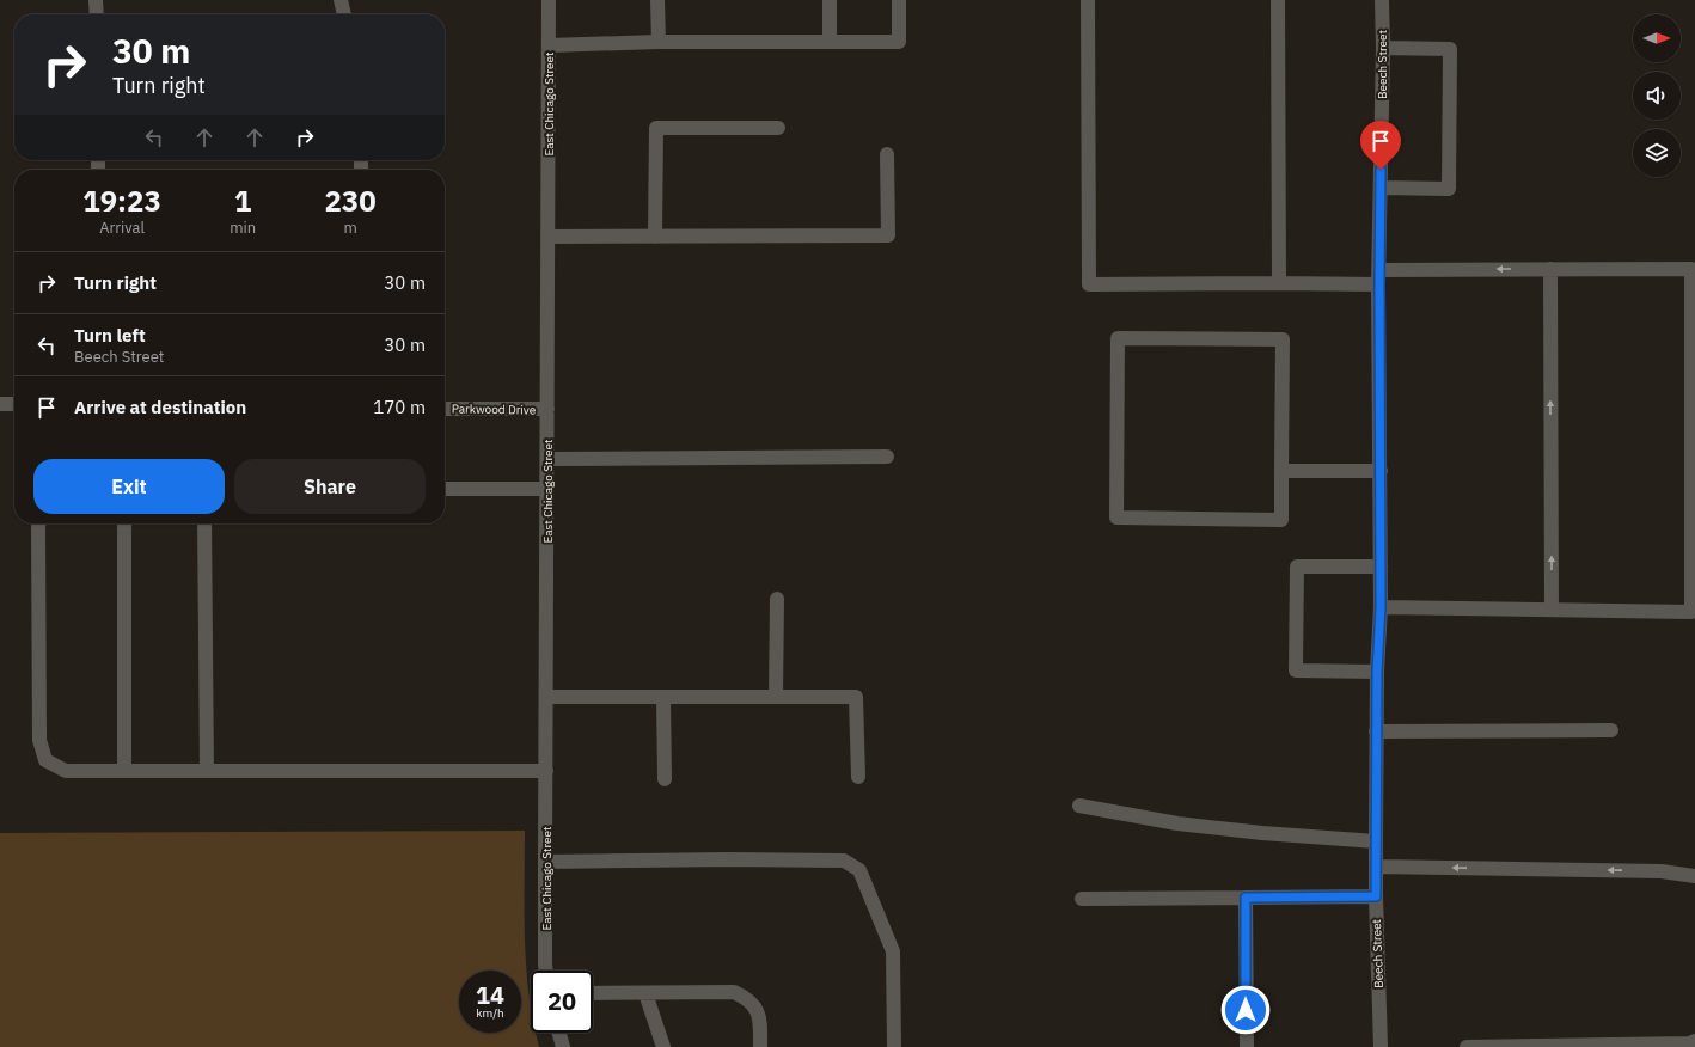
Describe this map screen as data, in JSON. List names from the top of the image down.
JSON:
{
  "streets": {
    "street": ["Beech Street", "East Chicago Street", "Parkwood Drive"]
  },
  "crossings": [
    ["East Chicago Street", "Parkwood Drive"]
  ],
  "north": "right",
  "page": {
    "turn": ["30 m", "Turn right"],
    "eta": [
      "19:23",
      "Arrival",
      "1",
      "min",
      "230",
      "m"
    ],
    "list": [
      {
        "name": "Turn right",
        "value": "30 m"
      },
      {
        "name": "Turn left",
        "note": "Beech Street",
        "value": "30 m"
      },
      {
        "name": "Arrive at destination",
        "value": "170 m"
      }
    ],
    "buttons": ["Exit", "Share"],
    "speed": "14 km/h",
    "limit": "20"
  }
}
